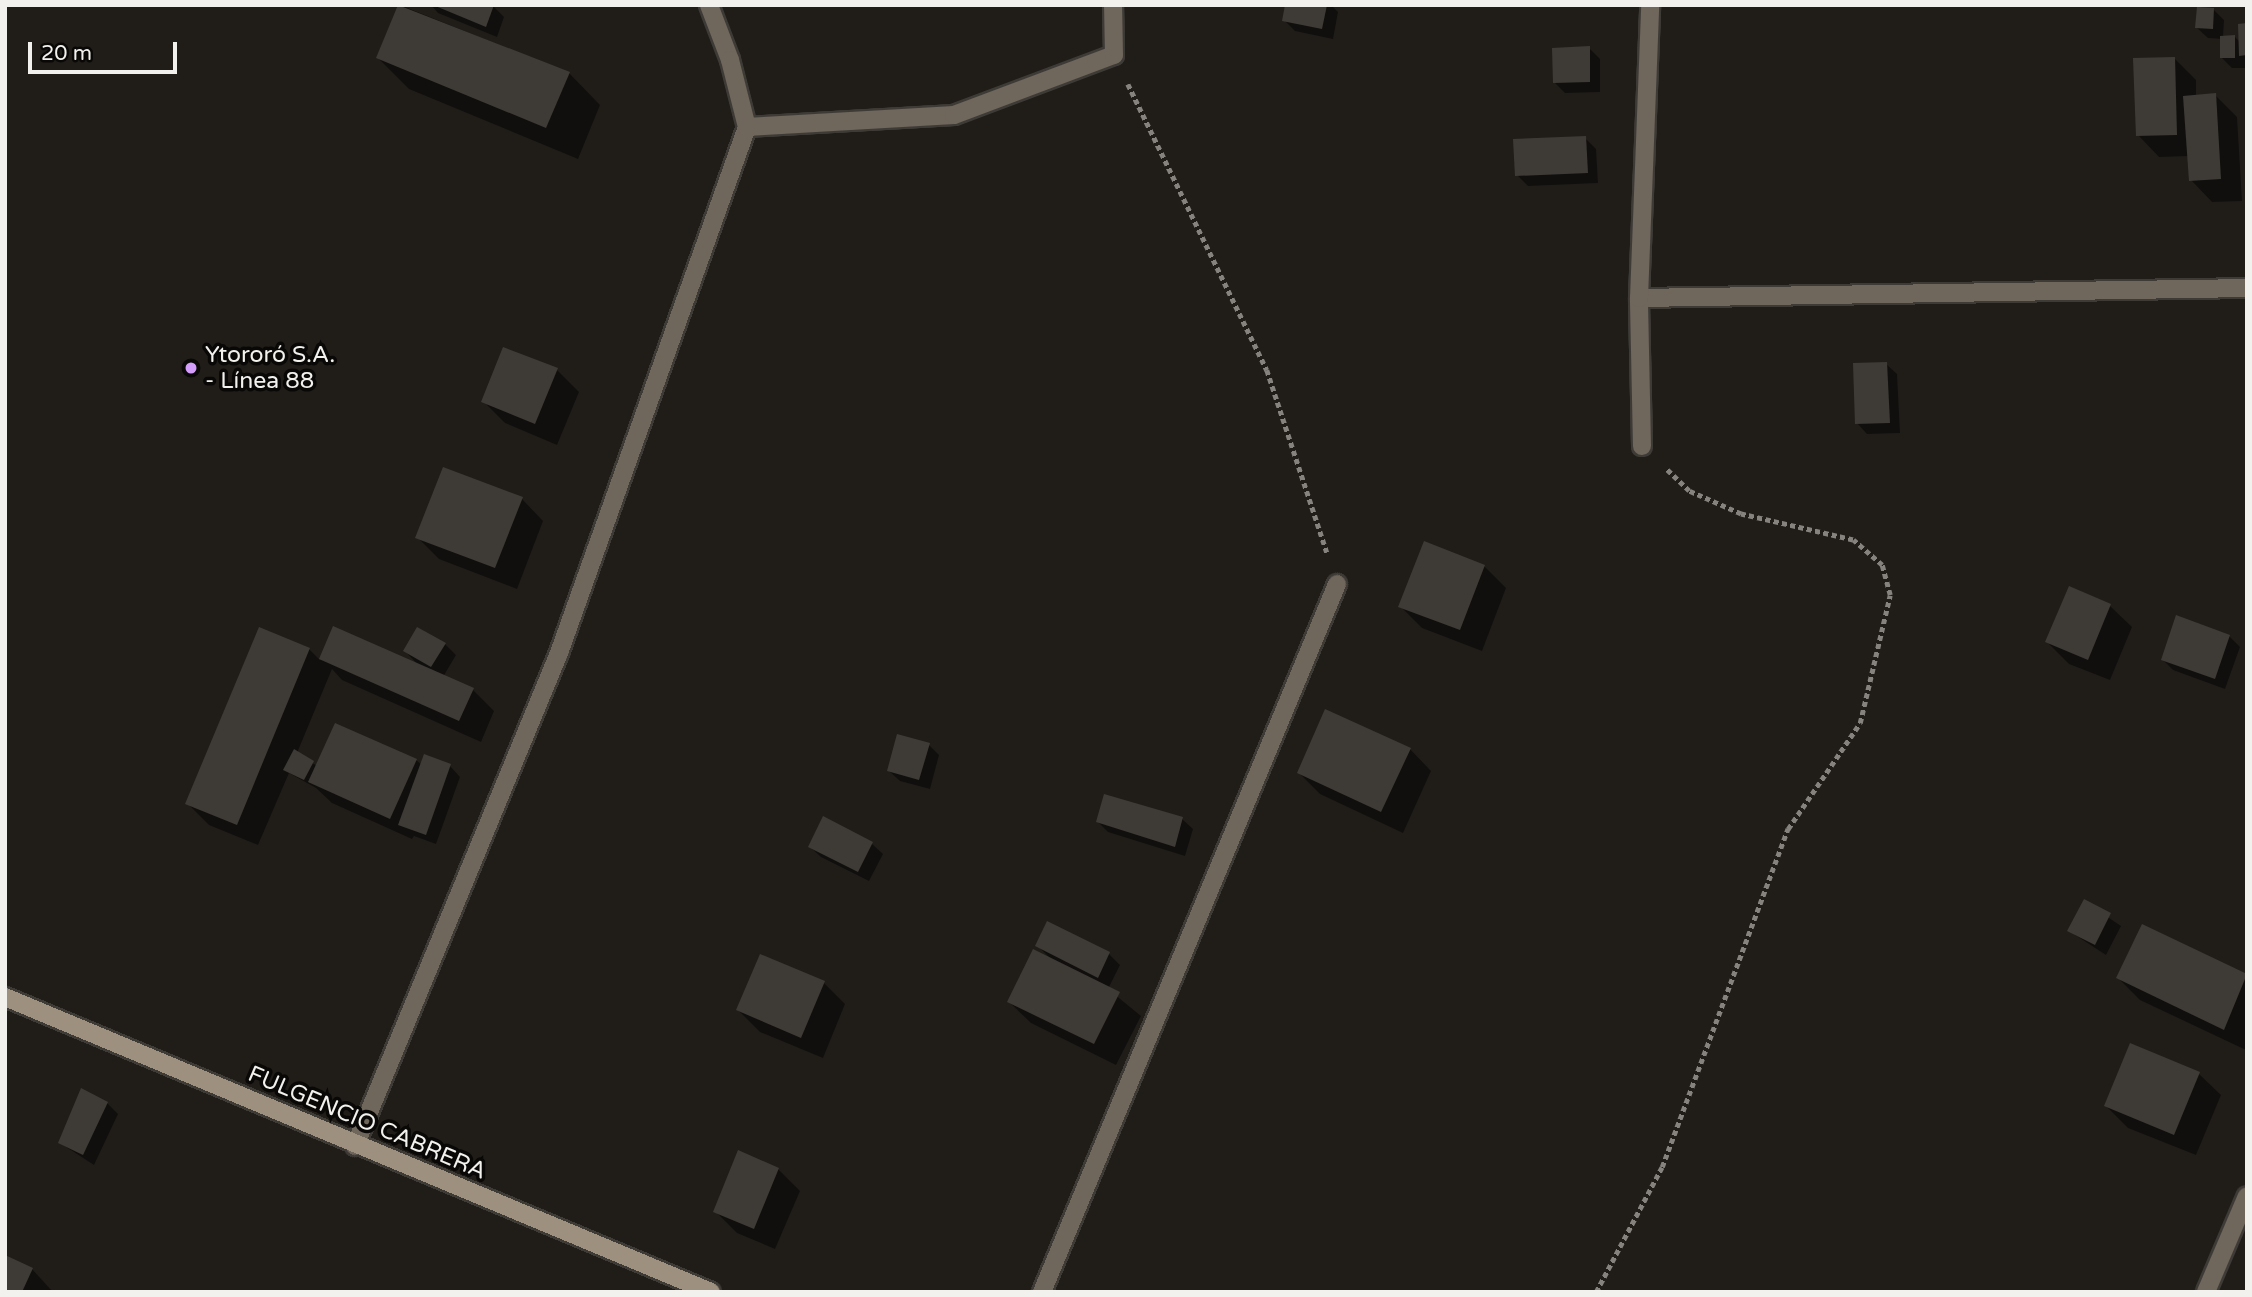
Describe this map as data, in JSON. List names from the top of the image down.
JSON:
{
  "streets": {
    "main road": ["FULGENCIO CABRERA"]
  },
  "places": ["Ytororó S.A. - Línea 88"],
  "scale_bar": "20 m"
}
